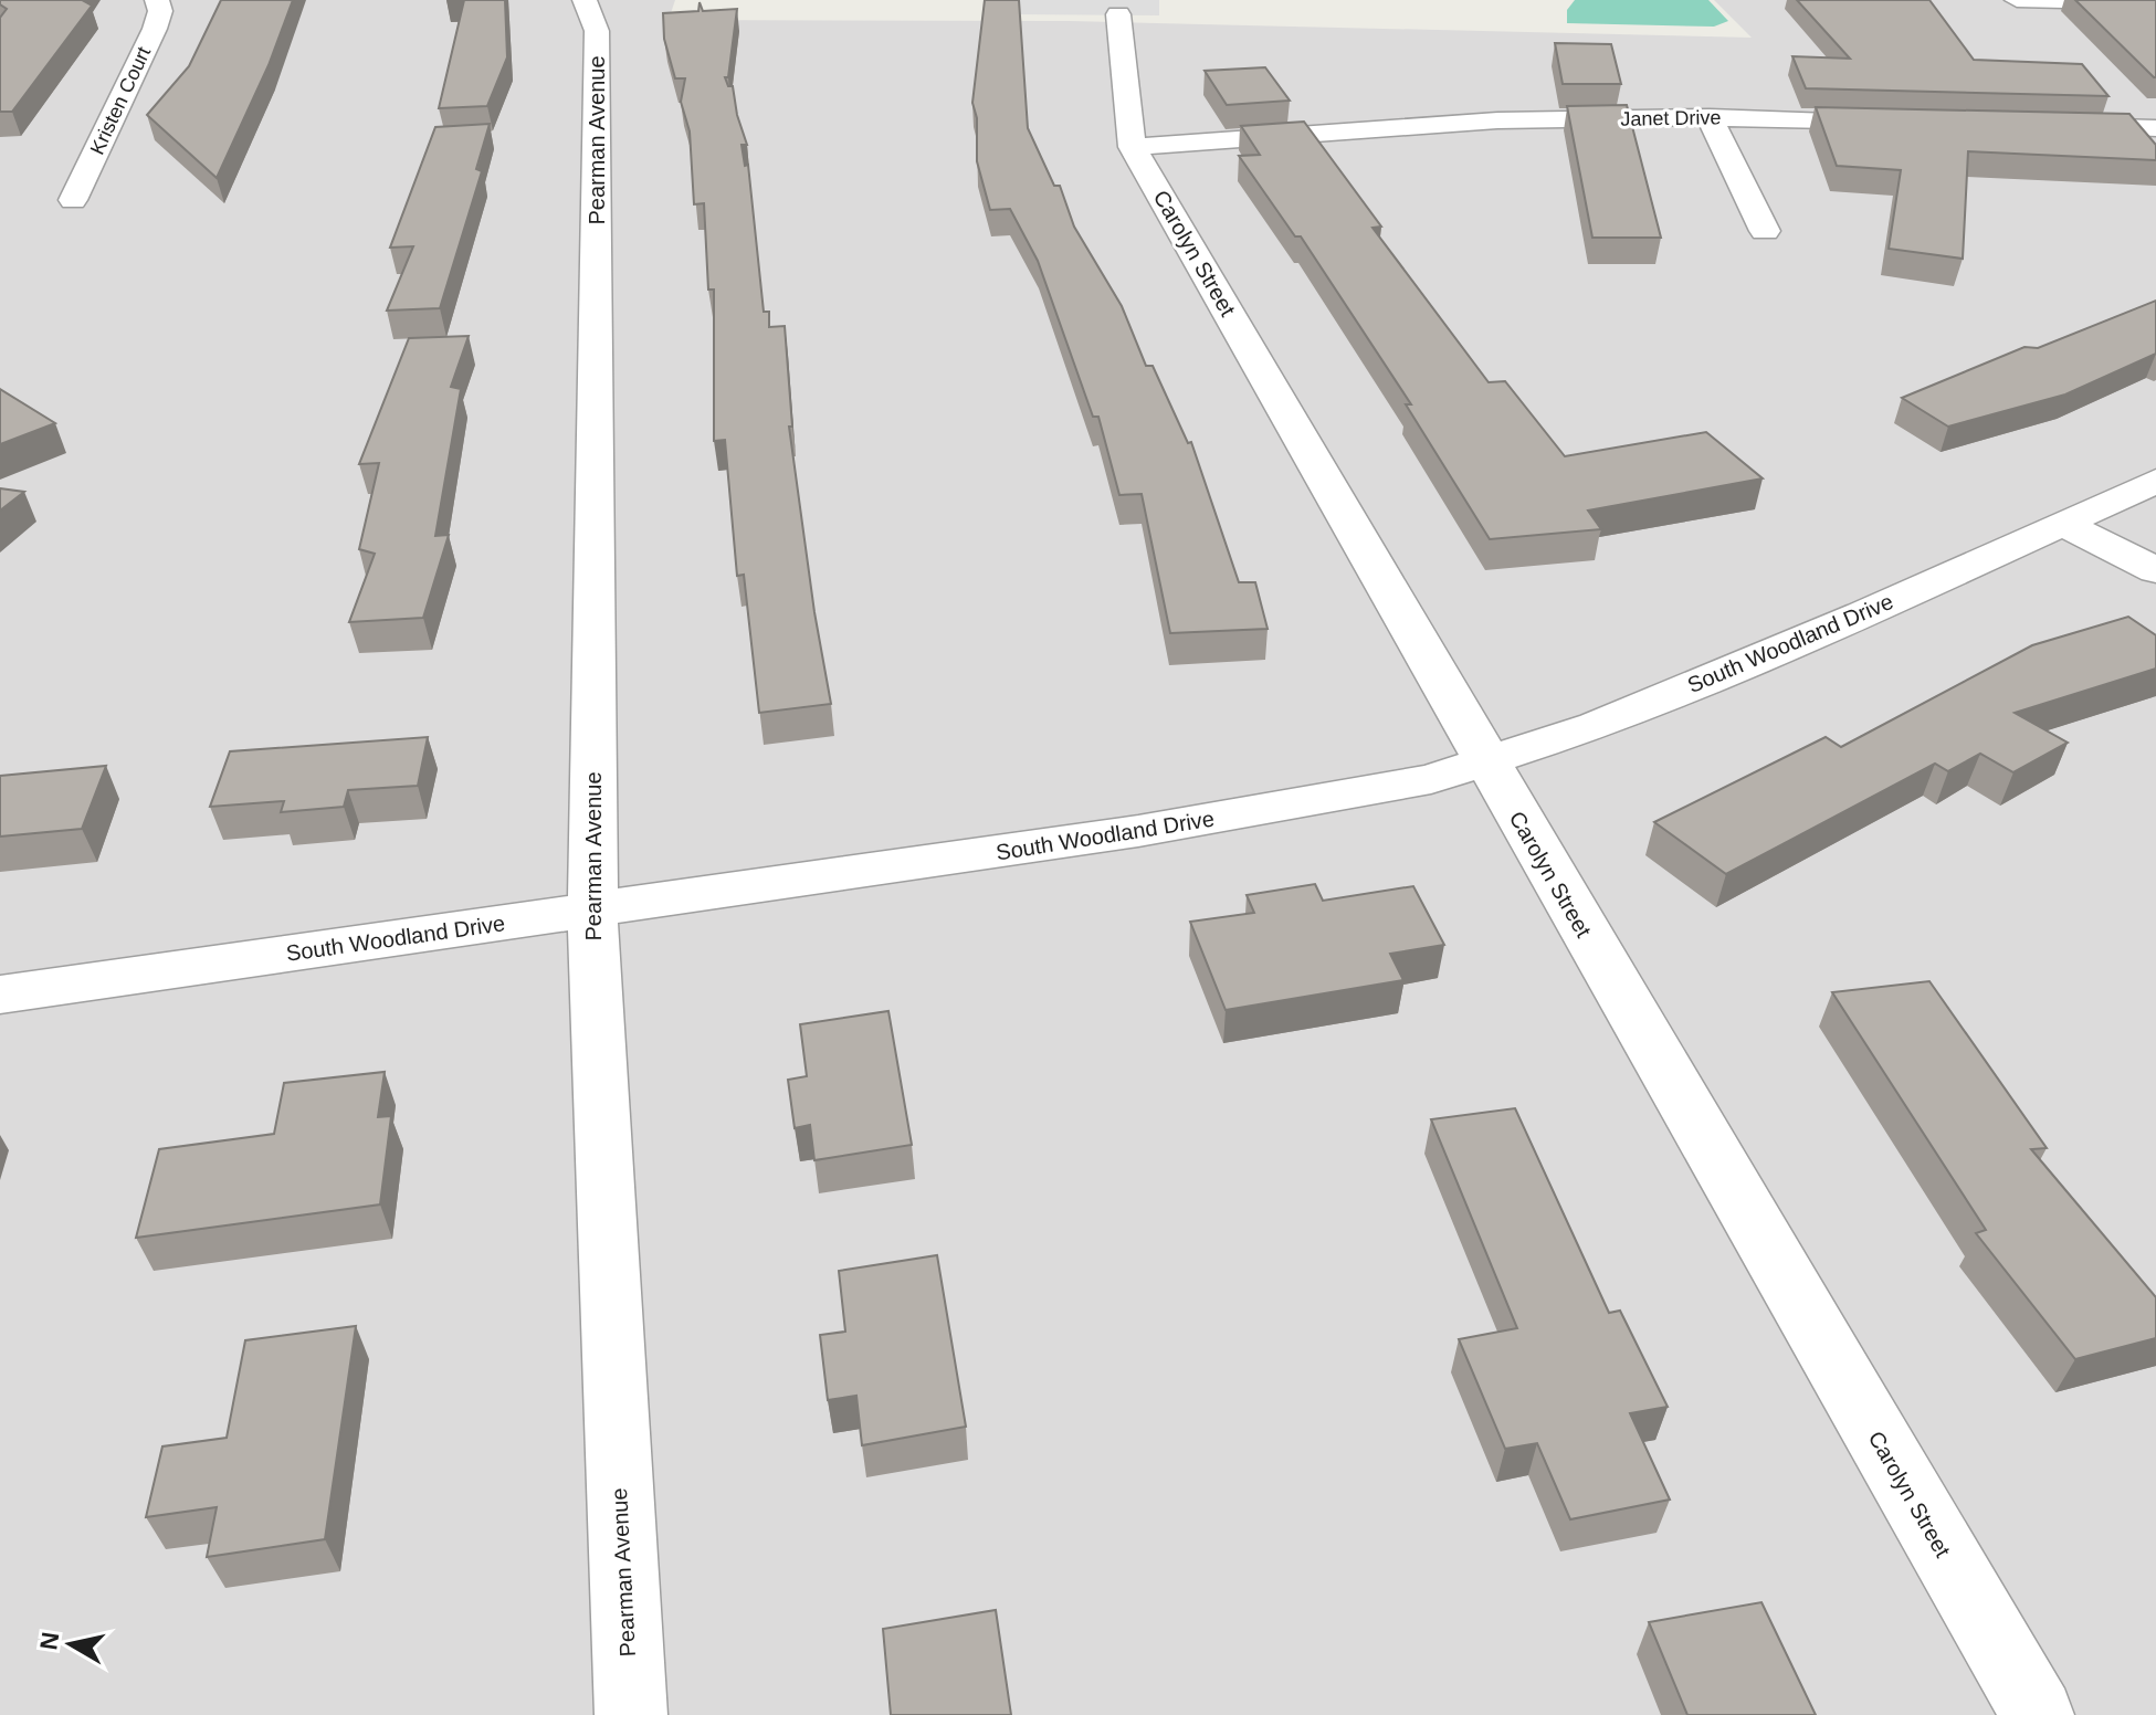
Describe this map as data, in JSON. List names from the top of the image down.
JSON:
{
  "streets": {
    "street": [
      "Kristen Court",
      "Janet Drive",
      "Pearman Avenue",
      "Carolyn Street",
      "South Woodland Drive"
    ]
  },
  "crossings": [
    ["Janet Drive", "Carolyn Street"],
    ["Pearman Avenue", "South Woodland Drive"],
    ["Carolyn Street", "South Woodland Drive"]
  ],
  "north": "left"
}
